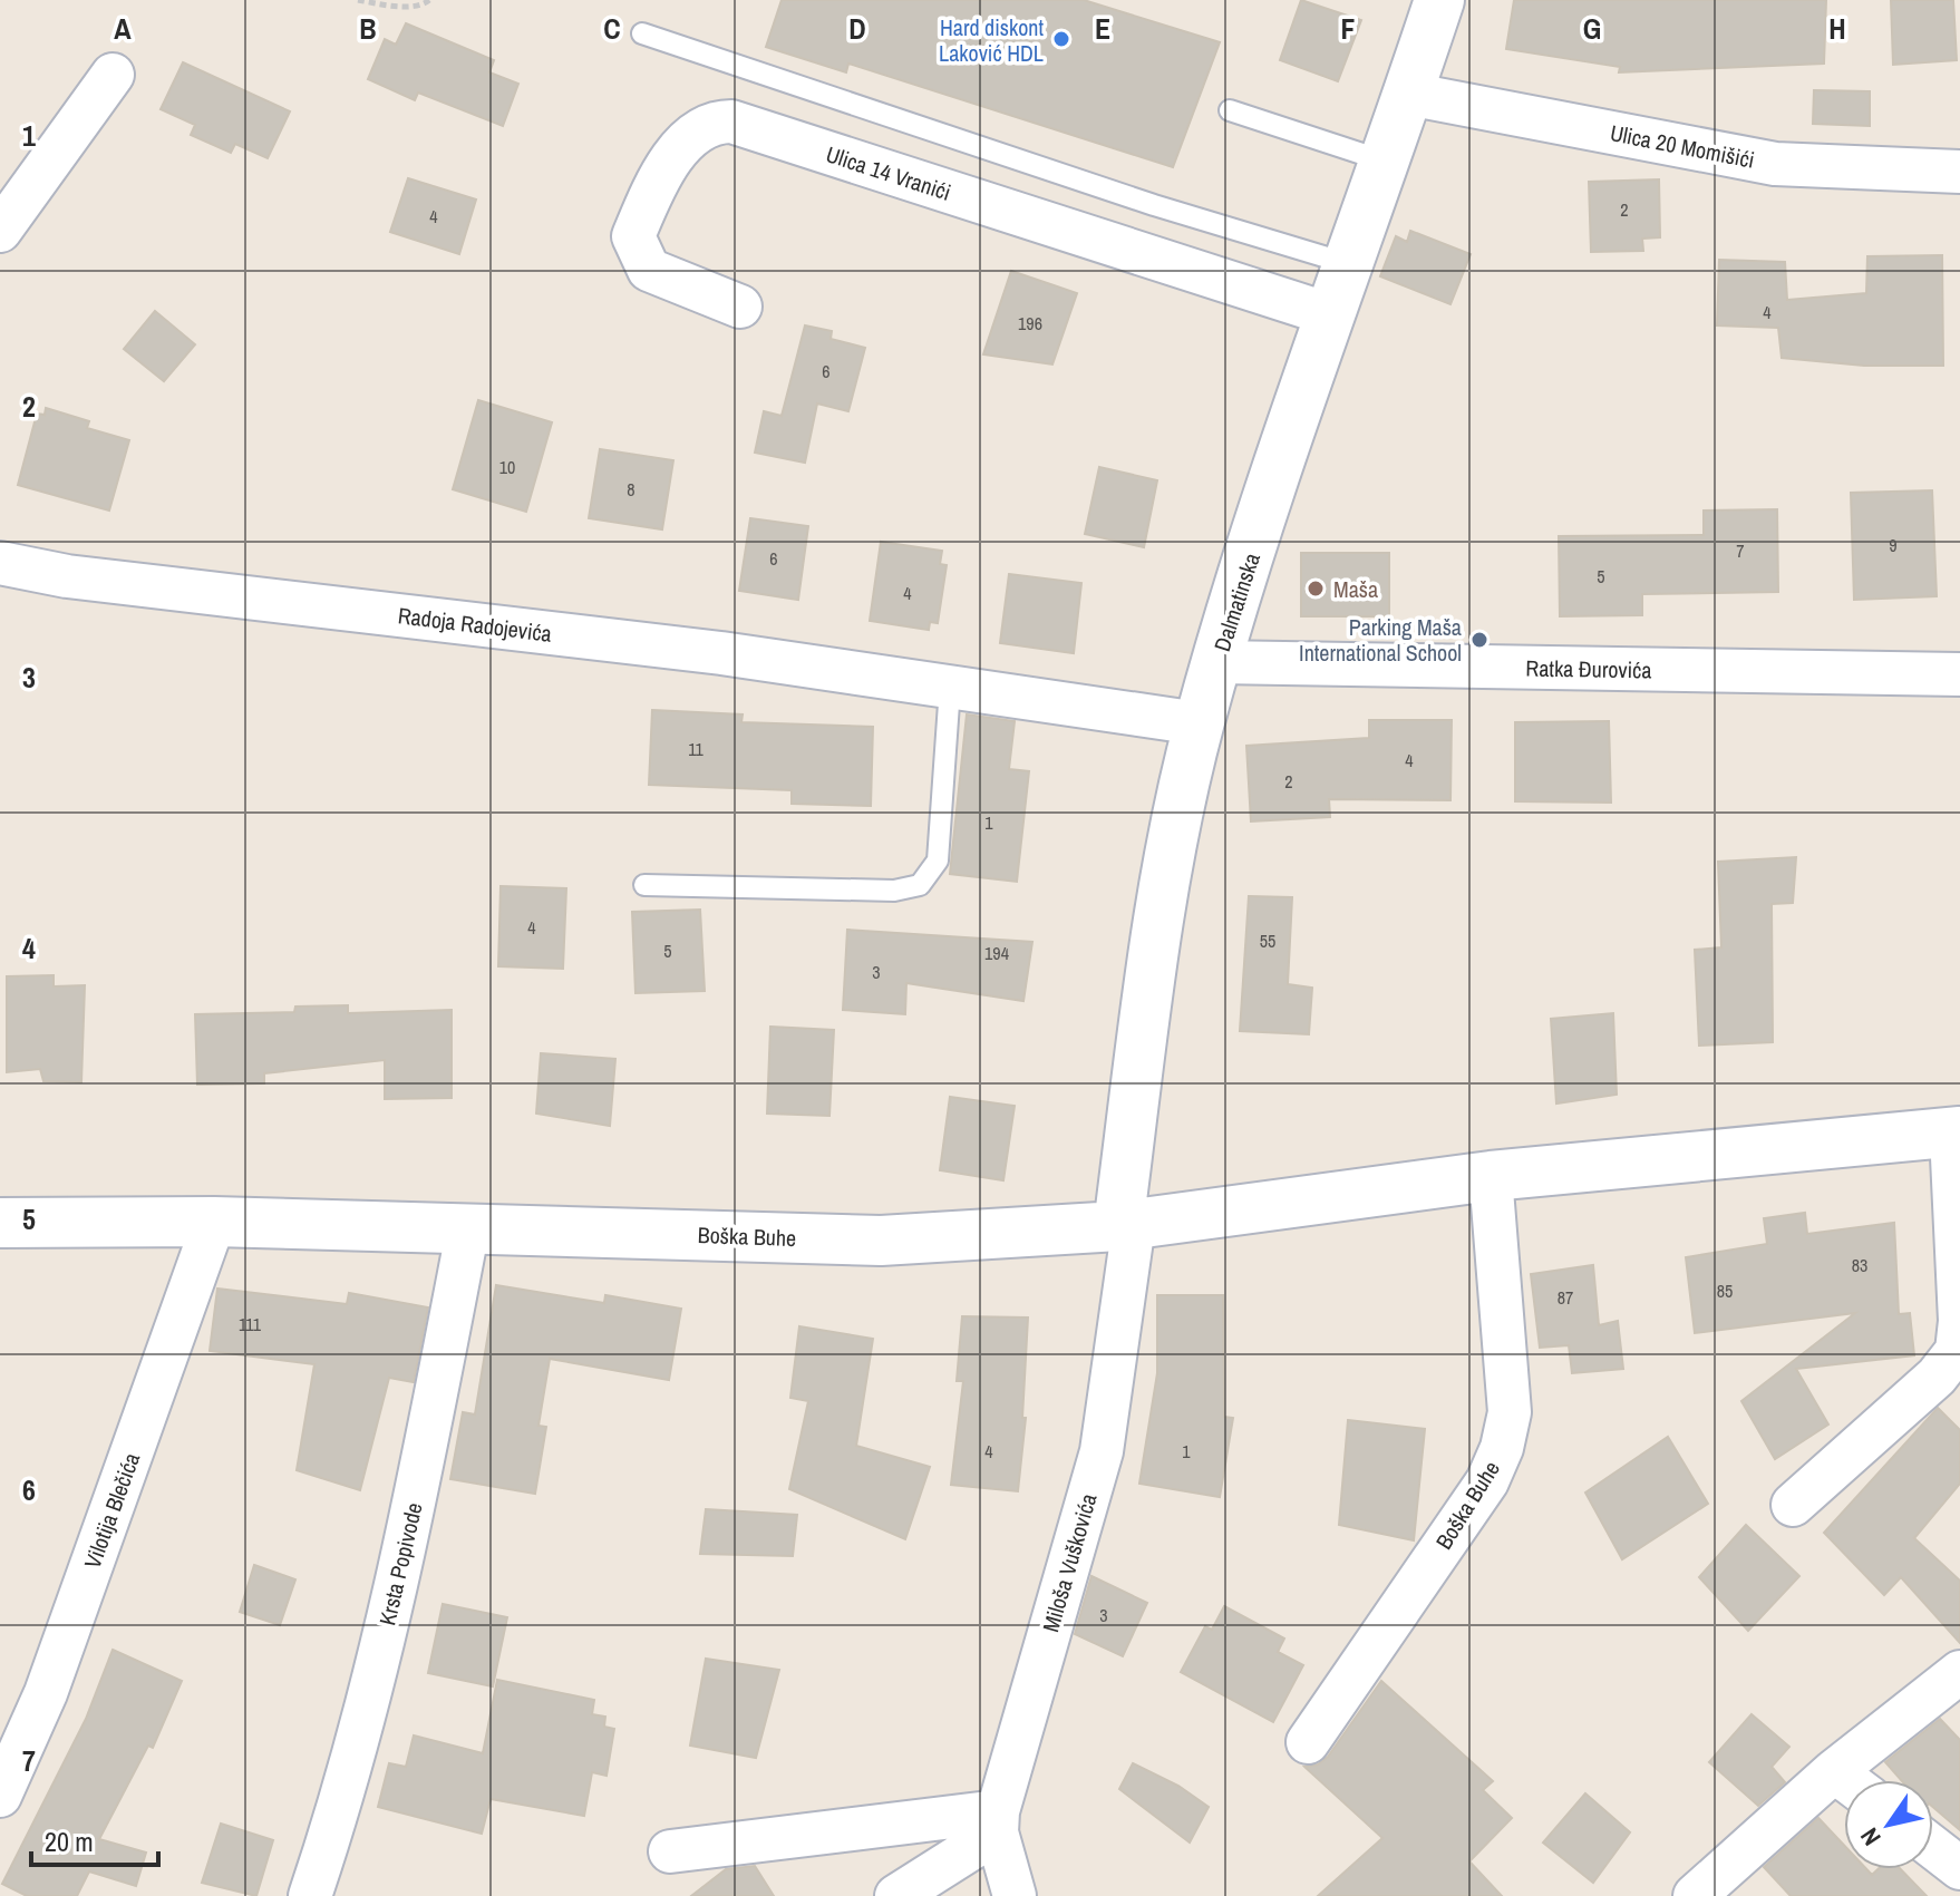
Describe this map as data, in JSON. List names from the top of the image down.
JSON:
{
  "streets": {
    "street": [
      "Ulica 20 Momišići",
      "Ulica 14 Vranići",
      "Dalmatinska",
      "Radoja Radojevića",
      "Ratka Đurovića",
      "Boška Buhe",
      "Vilotija Blečića",
      "Miloša Vuškovića",
      "Krsta Popivode"
    ]
  },
  "crossings": [
    ["Ulica 20 Momišići", "Dalmatinska"],
    ["Ulica 14 Vranići", "Dalmatinska"],
    ["Dalmatinska", "Radoja Radojevića"],
    ["Dalmatinska", "Ratka Đurovića"],
    ["Dalmatinska", "Boška Buhe"],
    ["Dalmatinska", "Miloša Vuškovića"],
    ["Boška Buhe", "Vilotija Blečića"],
    ["Boška Buhe", "Miloša Vuškovića"],
    ["Boška Buhe", "Krsta Popivode"]
  ],
  "places": ["Hard diskont Laković HDL", "Maša", "Parking Maša International School"],
  "house_numbers": [
    "2",
    "4",
    "4",
    "196",
    "6",
    "10",
    "8",
    "9",
    "7",
    "6",
    "5",
    "4",
    "11",
    "4",
    "2",
    "1",
    "4",
    "55",
    "5",
    "194",
    "3",
    "83",
    "85",
    "87",
    "111",
    "4",
    "1",
    "3"
  ],
  "scale_bar": "20 m",
  "north": "bottom left",
  "grid": {
    "columns": [
      "A",
      "B",
      "C",
      "D",
      "E",
      "F",
      "G",
      "H"
    ],
    "rows": [
      "1",
      "2",
      "3",
      "4",
      "5",
      "6",
      "7"
    ]
  }
}
